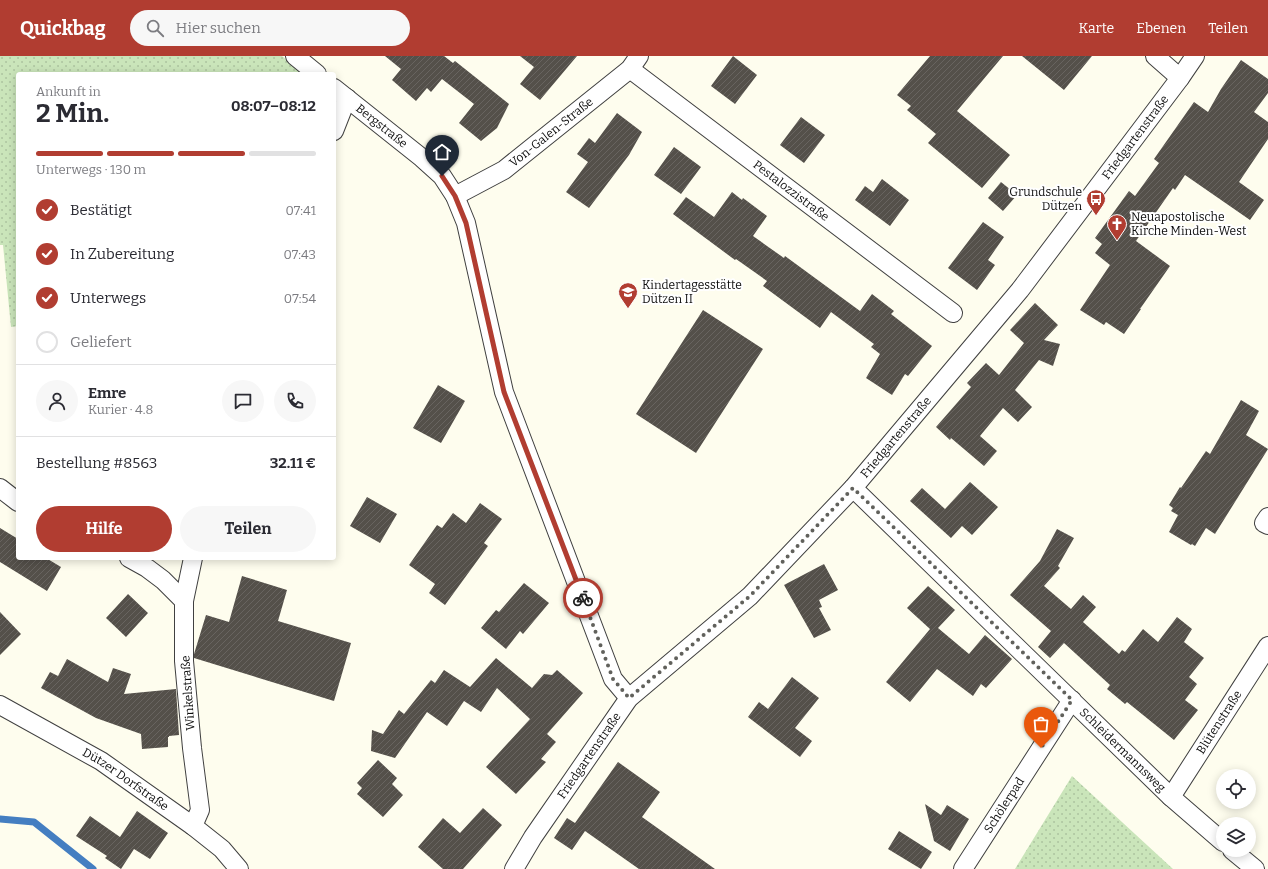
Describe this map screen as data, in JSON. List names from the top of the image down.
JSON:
{
  "streets": {
    "street": [
      "Bergstraße",
      "Von-Galen-Straße",
      "Friedgartenstraße",
      "Pestalozzistraße",
      "Winkelstraße",
      "Blütenstraße",
      "Schleidermannsweg",
      "Dützer Dorfstraße",
      "Schölerpad"
    ]
  },
  "crossings": [
    ["Bergstraße", "Von-Galen-Straße"],
    ["Bergstraße", "Friedgartenstraße"],
    ["Von-Galen-Straße", "Pestalozzistraße"],
    ["Friedgartenstraße", "Schleidermannsweg"],
    ["Winkelstraße", "Dützer Dorfstraße"],
    ["Blütenstraße", "Schleidermannsweg"],
    ["Schleidermannsweg", "Schölerpad"]
  ],
  "places": {
    "bus stop": ["Grundschule Dützen"],
    "church": ["Neuapostolische Kirche Minden-West"],
    "school or university": ["Kindertagesstätte Dützen II"]
  },
  "page": {
    "header": "Quickbag",
    "search": "Hier suchen",
    "nav": ["Karte", "Ebenen", "Teilen"],
    "heading": ["2 Min.", "Ankunft in", "08:07–08:12"],
    "panel": [
      "Emre",
      "Kurier · 4.8",
      "Bestellung #8563",
      "32.11 €"
    ],
    "bar": "Unterwegs · 130 m",
    "list": [
      ["Bestätigt", "07:41"],
      ["In Zubereitung", "07:43"],
      ["Unterwegs", "07:54"],
      "Geliefert"
    ],
    "buttons": ["Hilfe", "Teilen"]
  }
}
